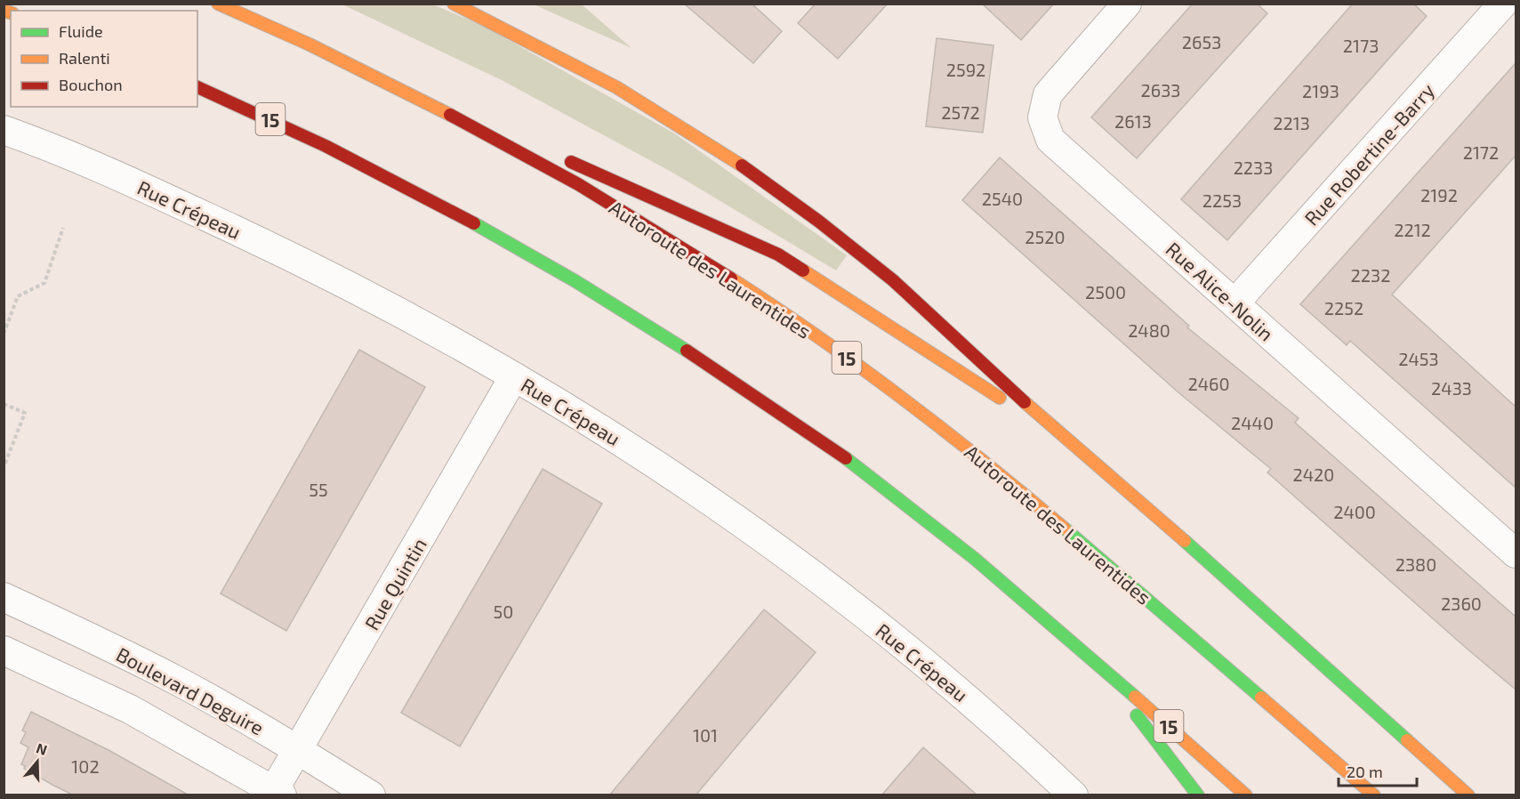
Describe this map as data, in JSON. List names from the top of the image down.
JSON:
{
  "streets": {
    "highway": ["15", "Autoroute des Laurentides"],
    "street": [
      "Rue Robertine-Barry",
      "Rue Crépeau",
      "Rue Alice-Nolin",
      "Rue Quintin",
      "Boulevard Deguire"
    ]
  },
  "crossings": [
    ["Rue Robertine-Barry", "Rue Alice-Nolin"],
    ["Rue Crépeau", "Rue Quintin"],
    ["Rue Quintin", "Boulevard Deguire"]
  ],
  "house_numbers": [
    "2653",
    "2173",
    "2592",
    "2633",
    "2193",
    "2572",
    "2613",
    "2213",
    "2172",
    "2233",
    "2192",
    "2540",
    "2253",
    "2212",
    "2520",
    "2232",
    "2500",
    "2252",
    "2480",
    "2453",
    "2460",
    "2433",
    "2440",
    "2420",
    "55",
    "2400",
    "2380",
    "2360",
    "50",
    "101",
    "102"
  ],
  "legend": ["Fluide", "Ralenti", "Bouchon"],
  "scale_bar": "20 m",
  "north": "top"
}
